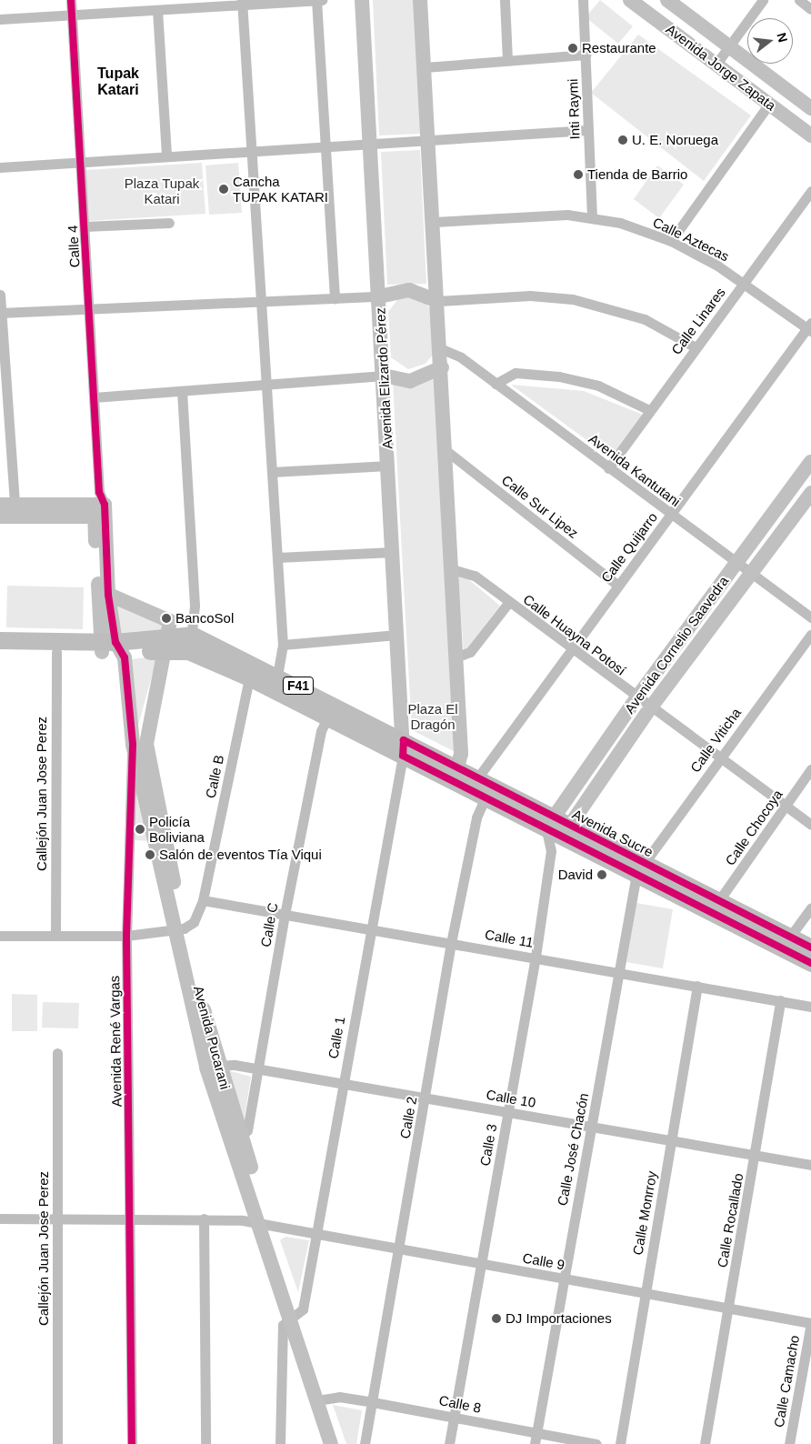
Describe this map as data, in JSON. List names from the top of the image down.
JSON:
{
  "streets": {
    "main road": ["F41", "Avenida Sucre"],
    "street": [
      "Avenida Jorge Zapata",
      "Inti Raymi",
      "Calle Aztecas",
      "Calle 4",
      "Calle Linares",
      "Avenida Elizardo Pérez",
      "Avenida Kantutani",
      "Calle Sur Lipez",
      "Calle Quijarro",
      "Calle Huayna Potosí",
      "Avenida Cornelio Saavedra",
      "Calle Viticha",
      "Calle B",
      "Callejón Juan Jose Perez",
      "Calle Chocoya",
      "Calle C",
      "Calle 11",
      "Avenida Pucarani",
      "Calle 1",
      "Avenida René Vargas",
      "Calle 10",
      "Calle 2",
      "Calle 3",
      "Calle José Chacón",
      "Calle Monrroy",
      "Calle Rocallado",
      "Calle 9",
      "Calle Camacho",
      "Calle 8"
    ]
  },
  "crossings": [
    ["Inti Raymi", "Calle Aztecas"],
    ["Calle Aztecas", "Calle Linares"],
    ["Calle Aztecas", "Calle Quijarro"],
    ["Calle 4", "Avenida René Vargas"],
    ["Calle Linares", "Avenida Kantutani"],
    ["Avenida Elizardo Pérez", "Avenida Sucre"],
    ["Avenida Elizardo Pérez", "Calle 1"],
    ["Avenida Kantutani", "Calle Quijarro"],
    ["Avenida Kantutani", "Avenida Cornelio Saavedra"],
    ["Calle Sur Lipez", "Calle Quijarro"],
    ["Calle Quijarro", "Calle Huayna Potosí"],
    ["Calle Quijarro", "Avenida Sucre"],
    ["Calle Huayna Potosí", "Avenida Cornelio Saavedra"],
    ["Calle Huayna Potosí", "Calle Viticha"],
    ["Calle Huayna Potosí", "Calle Chocoya"],
    ["Avenida Cornelio Saavedra", "Avenida Sucre"],
    ["Avenida Cornelio Saavedra", "Calle 3"],
    ["F41", "Calle B"],
    ["F41", "Avenida Sucre"],
    ["Calle Viticha", "Avenida Sucre"],
    ["Calle Viticha", "Calle José Chacón"],
    ["Calle B", "Avenida Sucre"],
    ["Calle B", "Calle 11"],
    ["Calle B", "Avenida Pucarani"],
    ["Callejón Juan Jose Perez", "Calle 9"],
    ["Calle Chocoya", "Avenida Sucre"],
    ["Avenida Sucre", "Calle C"],
    ["Avenida Sucre", "Calle 1"],
    ["Avenida Sucre", "Calle 2"],
    ["Avenida Sucre", "Calle 3"],
    ["Avenida Sucre", "Calle José Chacón"],
    ["Calle C", "Calle 11"],
    ["Calle C", "Avenida Pucarani"],
    ["Calle C", "Calle 10"],
    ["Calle 11", "Calle 1"],
    ["Calle 11", "Calle 2"],
    ["Calle 11", "Calle 3"],
    ["Calle 11", "Calle José Chacón"],
    ["Calle 11", "Calle Monrroy"],
    ["Calle 11", "Calle Rocallado"],
    ["Avenida Pucarani", "Calle 1"],
    ["Avenida Pucarani", "Avenida René Vargas"],
    ["Avenida Pucarani", "Calle 10"],
    ["Avenida Pucarani", "Calle 9"],
    ["Avenida Pucarani", "Calle 8"],
    ["Calle 1", "Calle 10"],
    ["Calle 1", "Calle 9"],
    ["Avenida René Vargas", "Calle 9"],
    ["Calle 10", "Calle 2"],
    ["Calle 10", "Calle 3"],
    ["Calle 10", "Calle José Chacón"],
    ["Calle 10", "Calle Monrroy"],
    ["Calle 10", "Calle Rocallado"],
    ["Calle 2", "Calle 9"],
    ["Calle 2", "Calle 8"],
    ["Calle 3", "Calle 9"],
    ["Calle 3", "Calle 8"],
    ["Calle José Chacón", "Calle 9"],
    ["Calle José Chacón", "Calle 8"],
    ["Calle Monrroy", "Calle 9"],
    ["Calle Rocallado", "Calle 9"],
    ["Calle 9", "Calle Camacho"]
  ],
  "districts": ["Tupak Katari"],
  "parks": ["Plaza Tupak Katari", "Plaza El Dragón"],
  "places": [
    "Restaurante",
    "U. E. Noruega",
    "Tienda de Barrio",
    "Cancha TUPAK KATARI",
    "BancoSol",
    "Policía Boliviana",
    "Salón de eventos Tía Viqui",
    "David",
    "DJ Importaciones"
  ],
  "north": "right"
}
